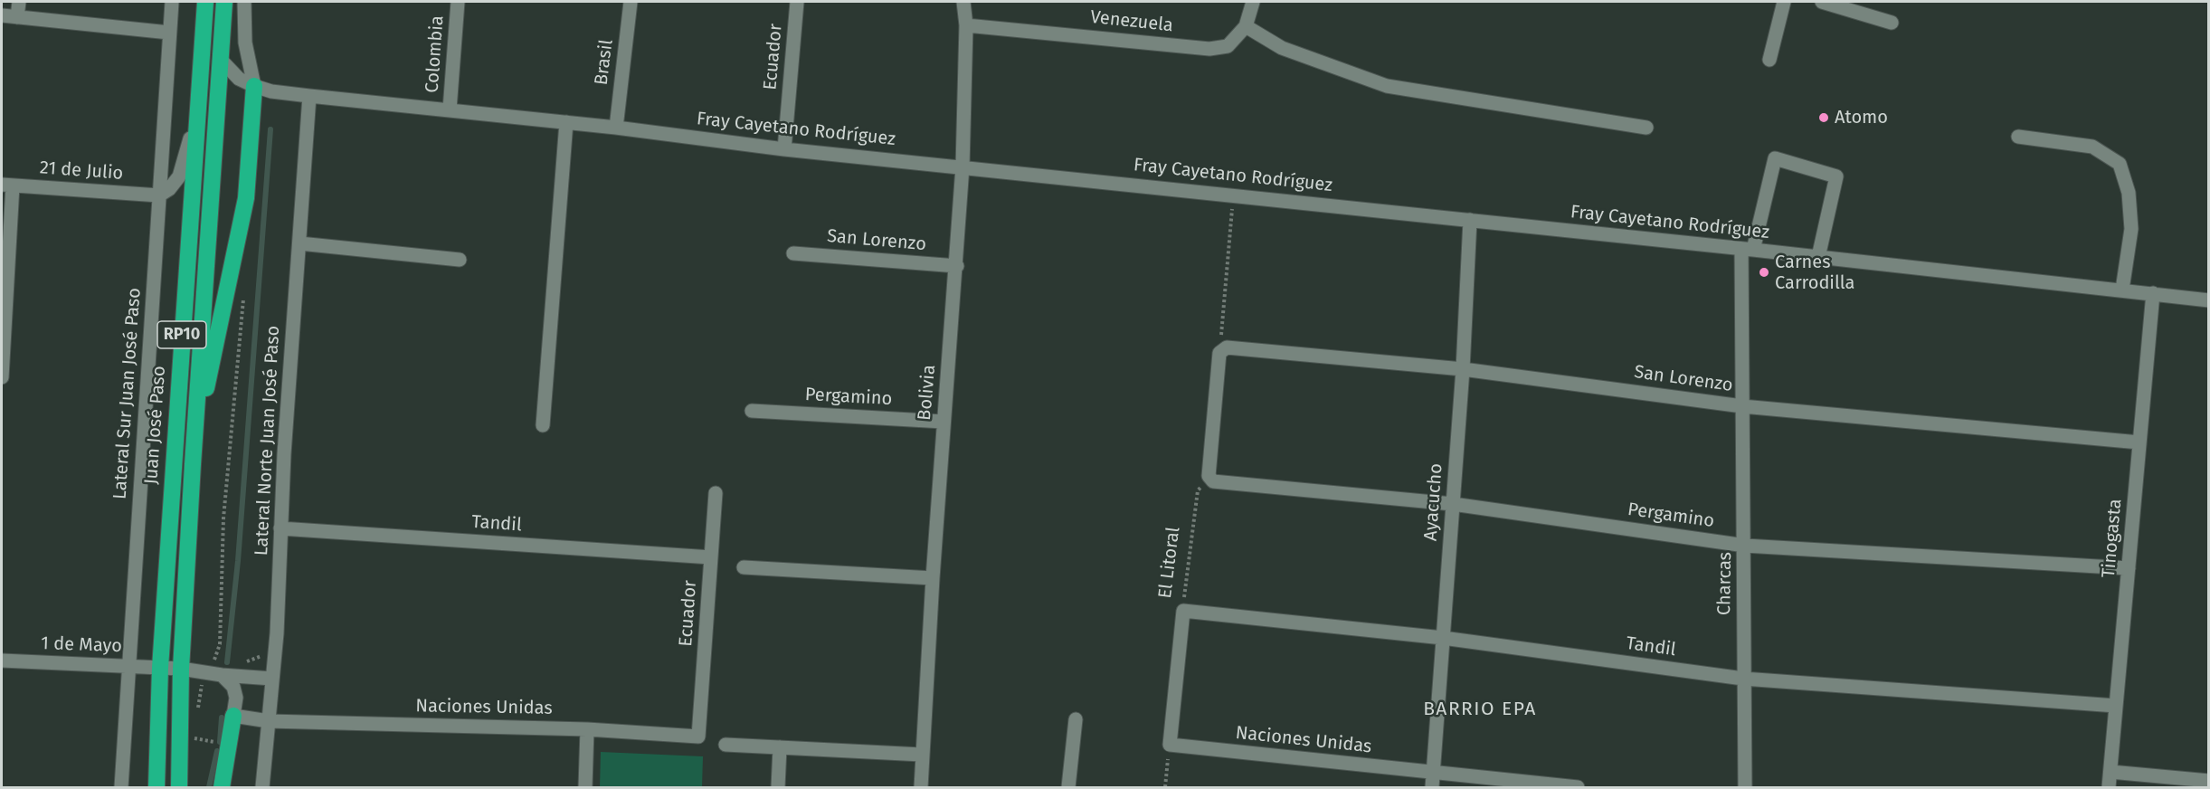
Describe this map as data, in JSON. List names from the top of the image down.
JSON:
{
  "streets": {
    "highway": ["RP10", "Juan José Paso"],
    "street": [
      "Venezuela",
      "Colombia",
      "Ecuador",
      "Brasil",
      "Fray Cayetano Rodríguez",
      "21 de Julio",
      "San Lorenzo",
      "Bolivia",
      "Lateral Sur Juan José Paso",
      "Pergamino",
      "Lateral Norte Juan José Paso",
      "Ayacucho",
      "Tandil",
      "Tinogasta",
      "El Litoral",
      "Charcas",
      "1 de Mayo",
      "Naciones Unidas"
    ]
  },
  "crossings": [
    ["Venezuela", "Bolivia"],
    ["Colombia", "Fray Cayetano Rodríguez"],
    ["Ecuador", "Fray Cayetano Rodríguez"],
    ["Ecuador", "Tandil"],
    ["Ecuador", "Naciones Unidas"],
    ["Brasil", "Fray Cayetano Rodríguez"],
    ["Fray Cayetano Rodríguez", "Bolivia"],
    ["Fray Cayetano Rodríguez", "Lateral Norte Juan José Paso"],
    ["Fray Cayetano Rodríguez", "Ayacucho"],
    ["Fray Cayetano Rodríguez", "Tinogasta"],
    ["Fray Cayetano Rodríguez", "Charcas"],
    ["21 de Julio", "Lateral Sur Juan José Paso"],
    ["San Lorenzo", "Bolivia"],
    ["San Lorenzo", "Ayacucho"],
    ["San Lorenzo", "Tinogasta"],
    ["San Lorenzo", "Charcas"],
    ["RP10", "1 de Mayo"],
    ["Bolivia", "Pergamino"],
    ["Lateral Sur Juan José Paso", "1 de Mayo"],
    ["Pergamino", "Ayacucho"],
    ["Pergamino", "Tinogasta"],
    ["Pergamino", "El Litoral"],
    ["Pergamino", "Charcas"],
    ["Juan José Paso", "1 de Mayo"],
    ["Lateral Norte Juan José Paso", "Tandil"],
    ["Lateral Norte Juan José Paso", "1 de Mayo"],
    ["Lateral Norte Juan José Paso", "Naciones Unidas"],
    ["Ayacucho", "Tandil"],
    ["Ayacucho", "Naciones Unidas"],
    ["Tandil", "Tinogasta"],
    ["Tandil", "El Litoral"],
    ["Tandil", "Charcas"],
    ["El Litoral", "Naciones Unidas"]
  ],
  "districts": ["BARRIO EPA"],
  "places": ["Atomo", "Carnes Carrodilla"]
}
